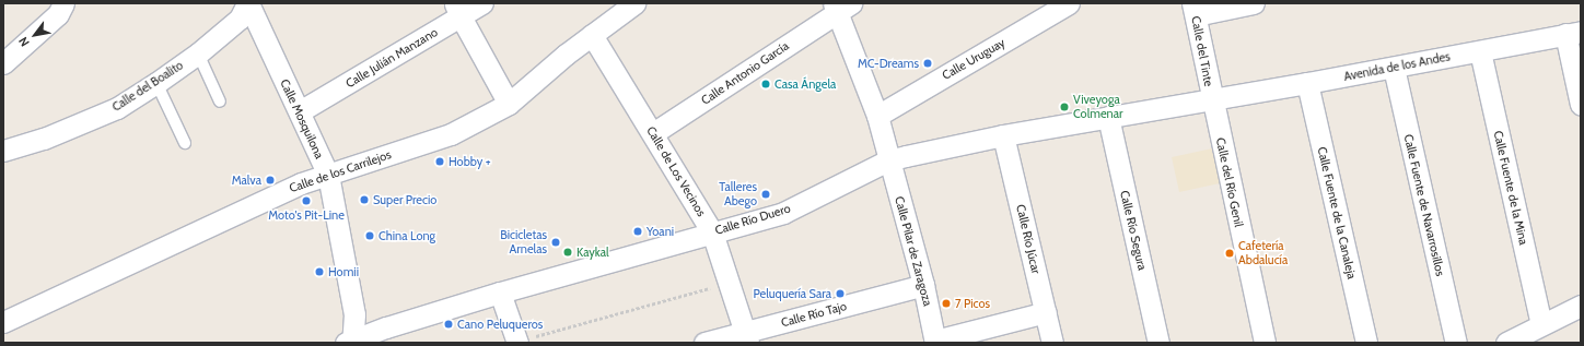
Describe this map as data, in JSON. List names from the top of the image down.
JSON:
{
  "streets": {
    "street": [
      "Calle del Tinte",
      "Calle Julián Manzano",
      "Calle Uruguay",
      "Avenida de los Andes",
      "Calle Antonio García",
      "Calle del Boalito",
      "Calle Mosquilona",
      "Calle de los Carrilejos",
      "Calle de Los Vecinos",
      "Calle del Río Genil",
      "Calle Fuente de la Mina",
      "Calle Fuente de Navarrosillos",
      "Calle Fuente de la Canaleja",
      "Calle Río Duero",
      "Calle Río Segura",
      "Calle Río Júcar",
      "Calle Pilar de Zaragoza",
      "Calle Río Tajo"
    ]
  },
  "crossings": [
    ["Calle del Tinte", "Avenida de los Andes"],
    ["Calle del Tinte", "Calle del Río Genil"],
    ["Calle del Tinte", "Calle Río Duero"],
    ["Calle Julián Manzano", "Calle Mosquilona"],
    ["Calle Uruguay", "Calle Pilar de Zaragoza"],
    ["Avenida de los Andes", "Calle del Río Genil"],
    ["Avenida de los Andes", "Calle Fuente de la Mina"],
    ["Avenida de los Andes", "Calle Fuente de Navarrosillos"],
    ["Avenida de los Andes", "Calle Fuente de la Canaleja"],
    ["Avenida de los Andes", "Calle Río Duero"],
    ["Calle Antonio García", "Calle de Los Vecinos"],
    ["Calle Antonio García", "Calle Pilar de Zaragoza"],
    ["Calle del Boalito", "Calle Mosquilona"],
    ["Calle Mosquilona", "Calle de los Carrilejos"],
    ["Calle Mosquilona", "Calle Río Duero"],
    ["Calle de los Carrilejos", "Calle de Los Vecinos"],
    ["Calle de Los Vecinos", "Calle Río Duero"],
    ["Calle de Los Vecinos", "Calle Río Tajo"],
    ["Calle del Río Genil", "Calle Río Duero"],
    ["Calle Río Duero", "Calle Río Segura"],
    ["Calle Río Duero", "Calle Río Júcar"],
    ["Calle Río Duero", "Calle Pilar de Zaragoza"],
    ["Calle Pilar de Zaragoza", "Calle Río Tajo"]
  ],
  "places": [
    "MC-Dreams",
    "Casa Ángela",
    "Viveyoga Colmenar",
    "Hobby +",
    "Malva",
    "Talleres Abego",
    "Super Precio",
    "Moto's Pit-Line",
    "Yoani",
    "China Long",
    "Bicicletas Arnelas",
    "Kaykal",
    "Cafetería Abdalucía",
    "Homii",
    "Peluquería Sara",
    "7 Picos",
    "Cano Peluqueros"
  ],
  "north": "bottom left"
}
